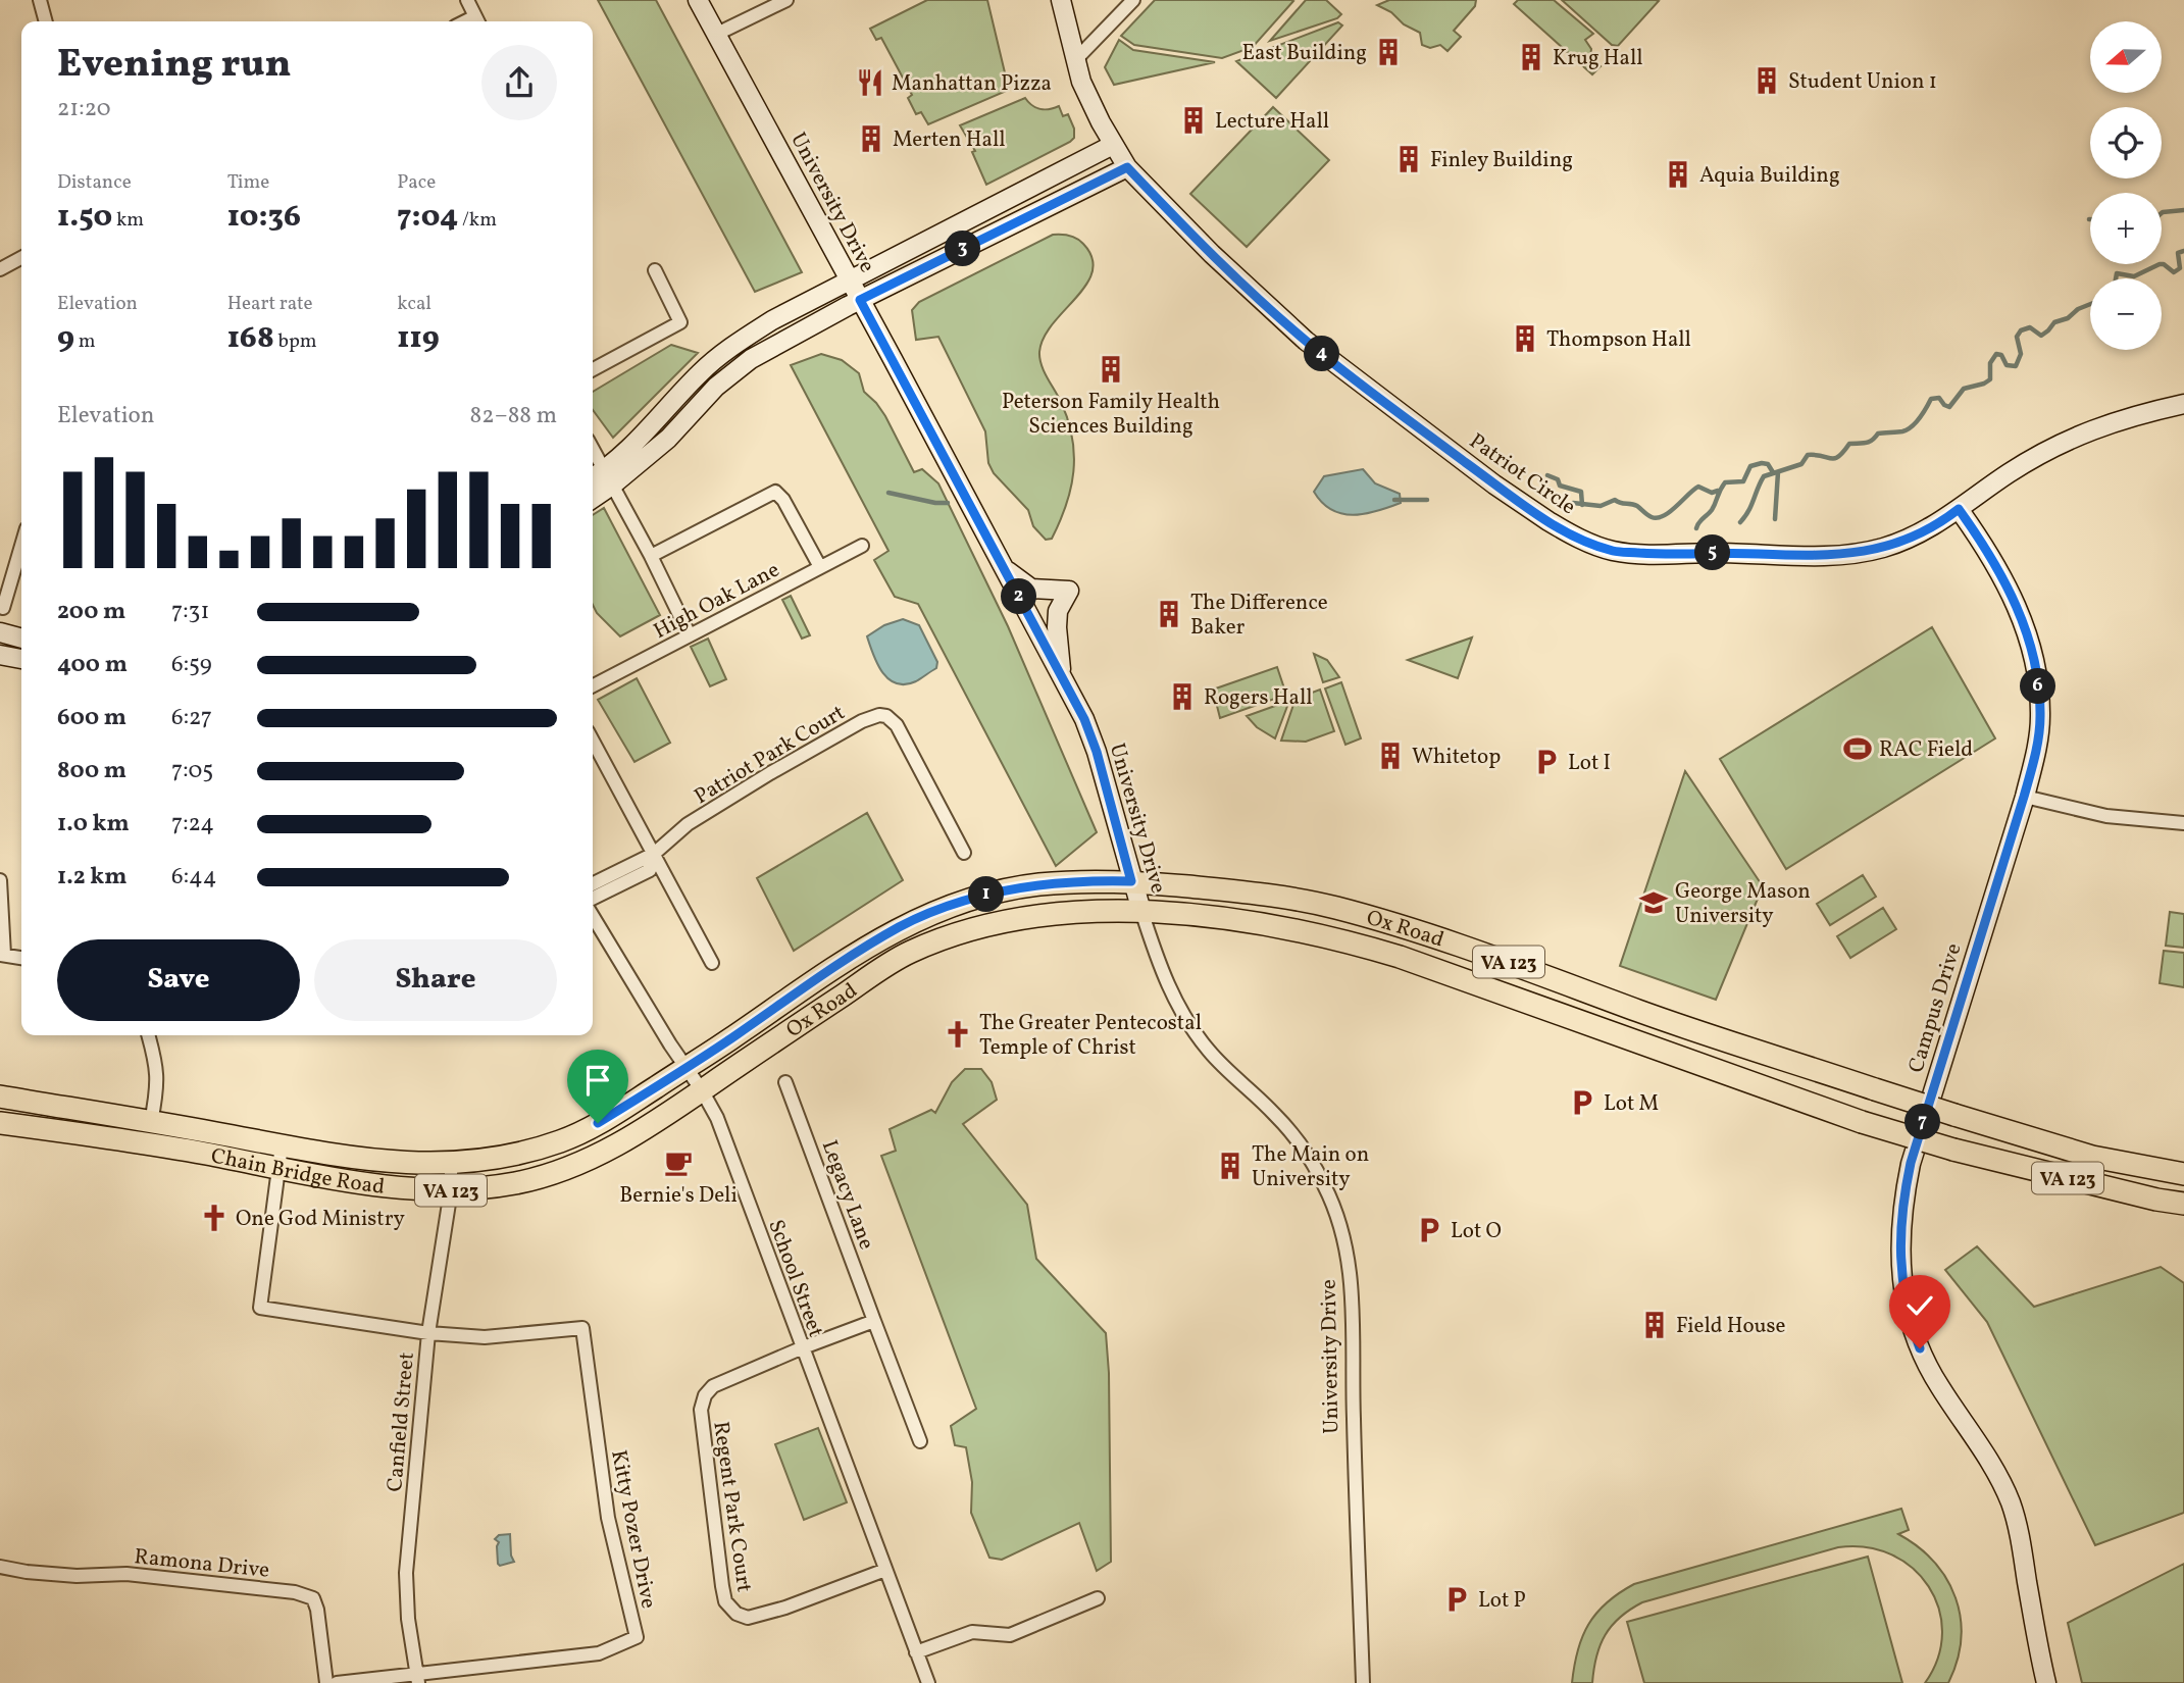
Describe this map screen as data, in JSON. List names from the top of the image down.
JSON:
{
  "streets": {
    "main road": ["Ox Road", "VA 123", "Chain Bridge Road"],
    "street": [
      "University Drive",
      "Patriot Circle",
      "High Oak Lane",
      "Patriot Park Court",
      "Campus Drive",
      "Legacy Lane",
      "School Street",
      "Canfield Street",
      "Regent Park Court",
      "Kitty Pozer Drive",
      "Ramona Drive"
    ]
  },
  "crossings": [
    ["University Drive", "Ox Road"],
    ["Patriot Circle", "Campus Drive"],
    ["Ox Road", "Chain Bridge Road"],
    ["Ox Road", "School Street"],
    ["Chain Bridge Road", "School Street"],
    ["Chain Bridge Road", "Canfield Street"],
    ["School Street", "Regent Park Court"],
    ["Canfield Street", "Kitty Pozer Drive"]
  ],
  "places": {
    "building": [
      "East Building",
      "Krug Hall",
      "Student Union 1",
      "Lecture Hall",
      "Merten Hall",
      "Finley Building",
      "Aquia Building",
      "Thompson Hall",
      "Peterson Family Health Sciences Building",
      "The Difference Baker",
      "Rogers Hall",
      "Whitetop",
      "The Main on University",
      "Field House"
    ],
    "restaurant": ["Manhattan Pizza"],
    "sports": ["RAC Field"],
    "parking": [
      "Lot I",
      "Lot M",
      "Lot O",
      "Lot P"
    ],
    "school or university": ["George Mason University"],
    "church": ["The Greater Pentecostal Temple of Christ", "One God Ministry"],
    "cafe": ["Bernie's Deli"]
  },
  "north": "left",
  "page": {
    "map_buttons": ["+", "−"],
    "heading": ["Evening run", "21:20"],
    "stats": [
      ["Distance", "1.50 km"],
      ["Time", "10:36"],
      ["Pace", "7:04 /km"],
      ["Elevation", "9 m"],
      ["Heart rate", "168 bpm"],
      ["kcal", "119"]
    ],
    "pins": [
      "3",
      "4",
      "5",
      "2",
      "6",
      "1",
      "7"
    ],
    "chart": ["Elevation", "82–88 m"],
    "list": [
      {
        "name": "200 m",
        "note": "7:31"
      },
      {
        "name": "400 m",
        "note": "6:59"
      },
      {
        "name": "600 m",
        "note": "6:27"
      },
      {
        "name": "800 m",
        "note": "7:05"
      },
      {
        "name": "1.0 km",
        "note": "7:24"
      },
      {
        "name": "1.2 km",
        "note": "6:44"
      }
    ],
    "buttons": ["Save", "Share"]
  }
}
